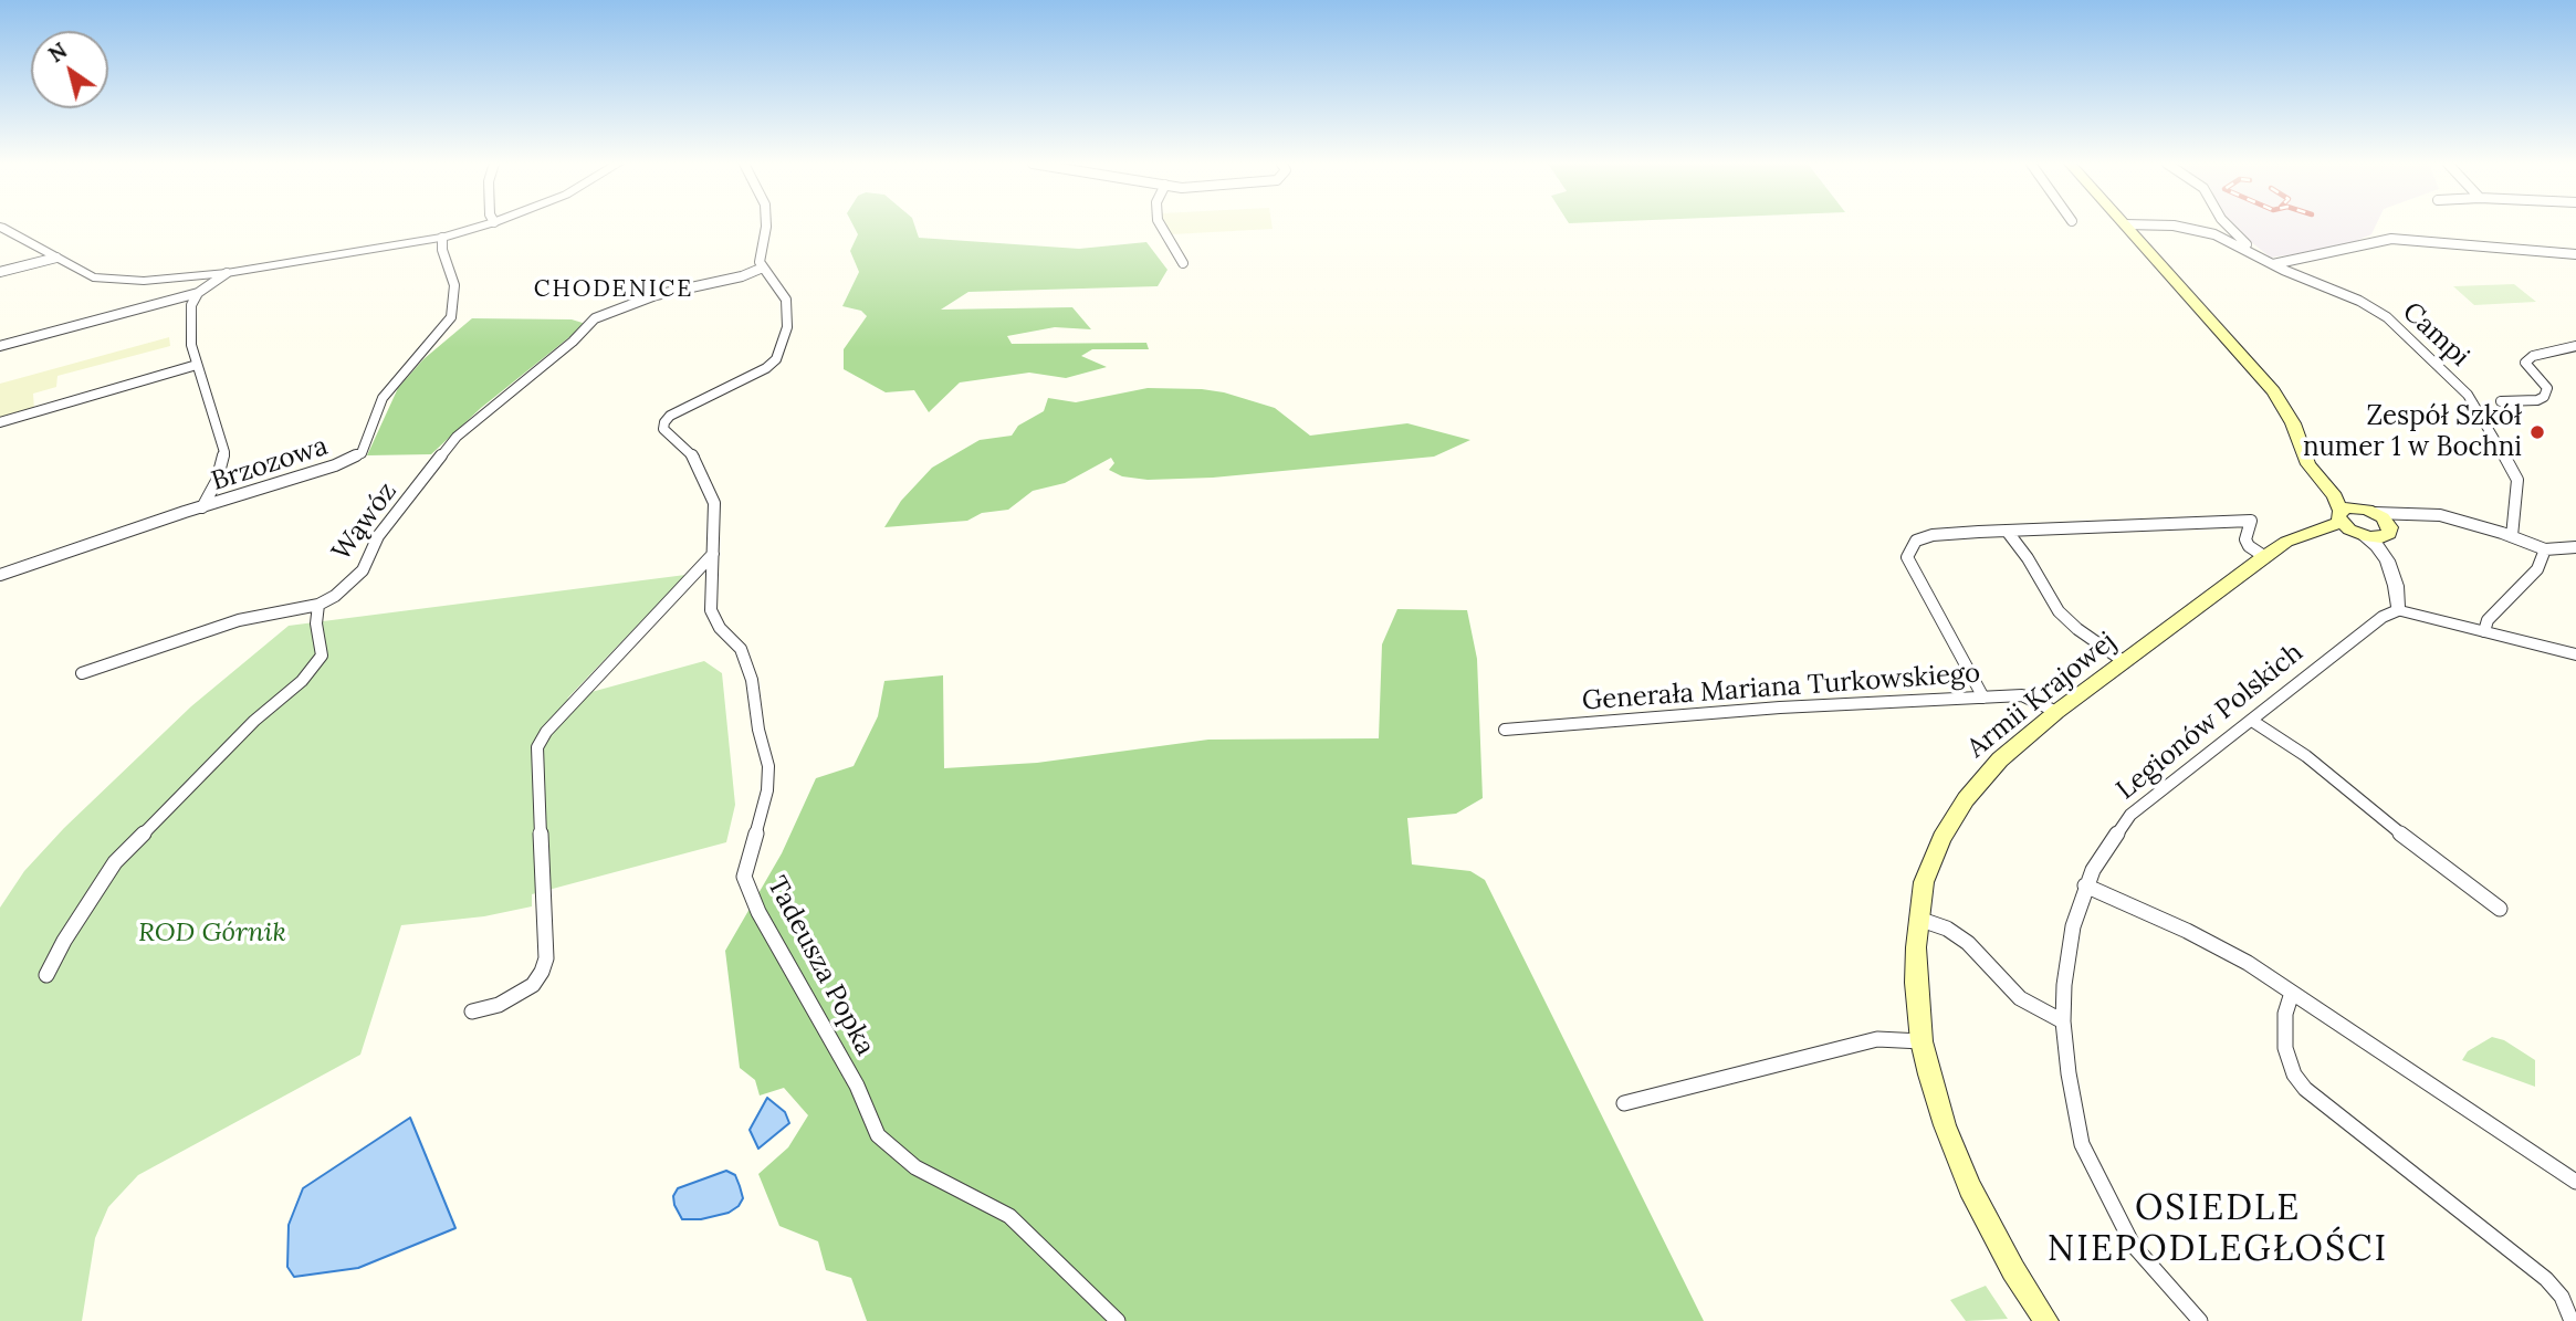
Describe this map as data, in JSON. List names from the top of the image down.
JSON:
{
  "streets": {
    "main road": ["Armii Krajowej"],
    "street": [
      "Campi",
      "Brzozowa",
      "Wąwóz",
      "Generała Mariana Turkowskiego",
      "Legionów Polskich",
      "Tadeusza Popka"
    ]
  },
  "crossings": [
    ["Wąwóz", "Tadeusza Popka"],
    ["Generała Mariana Turkowskiego", "Armii Krajowej"]
  ],
  "districts": ["CHODENICE", "OSIEDLE NIEPODLEGŁOŚCI"],
  "parks": ["ROD Górnik"],
  "places": ["Zespół Szkół numer 1 w Bochni"],
  "north": "top left"
}
